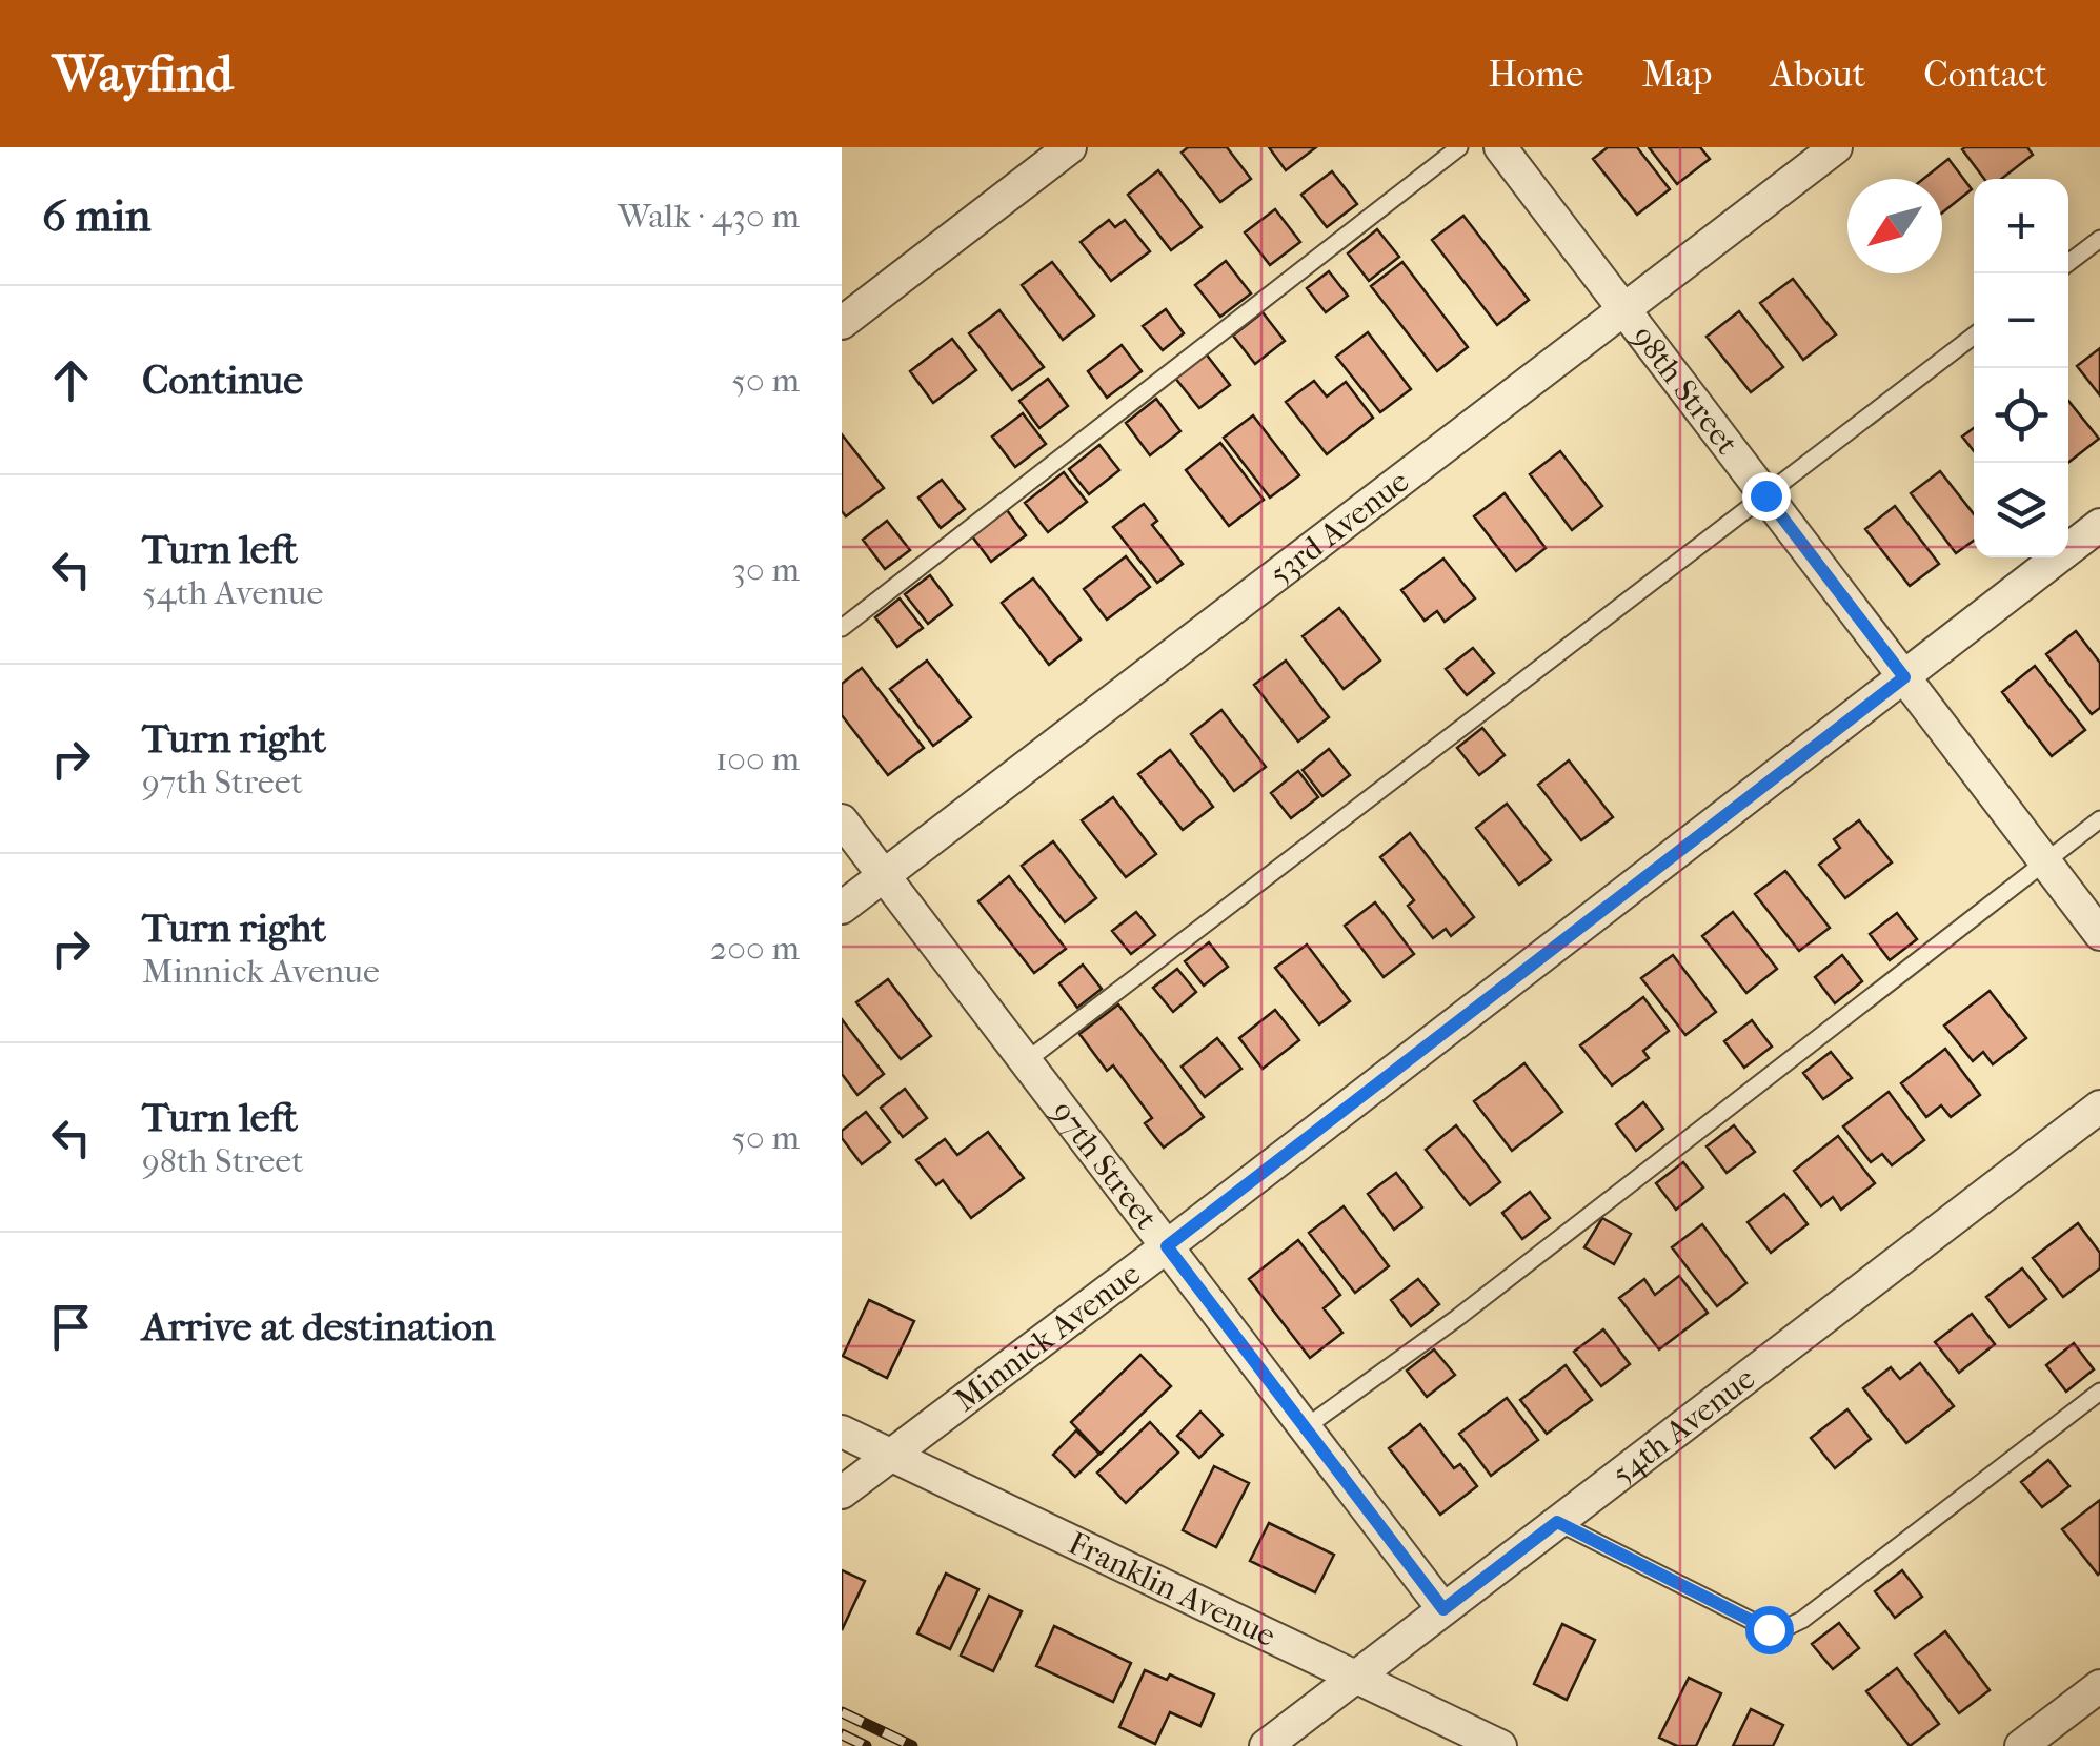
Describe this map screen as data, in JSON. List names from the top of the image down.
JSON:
{
  "streets": {
    "street": [
      "98th Street",
      "53rd Avenue",
      "97th Street",
      "Minnick Avenue",
      "54th Avenue",
      "Franklin Avenue"
    ]
  },
  "crossings": [
    ["98th Street", "53rd Avenue"],
    ["98th Street", "Minnick Avenue"],
    ["53rd Avenue", "97th Street"],
    ["97th Street", "Minnick Avenue"],
    ["97th Street", "54th Avenue"],
    ["Minnick Avenue", "Franklin Avenue"],
    ["54th Avenue", "Franklin Avenue"]
  ],
  "north": "bottom left",
  "page": {
    "header": "Wayfind",
    "nav": [
      "Home",
      "Map",
      "About",
      "Contact"
    ],
    "heading": ["6 min", "Walk · 430 m"],
    "map_buttons": ["+", "−"],
    "list": [
      ["Continue", "50 m"],
      ["Turn left", "54th Avenue", "30 m"],
      ["Turn right", "97th Street", "100 m"],
      ["Turn right", "Minnick Avenue", "200 m"],
      ["Turn left", "98th Street", "50 m"],
      "Arrive at destination"
    ]
  }
}
